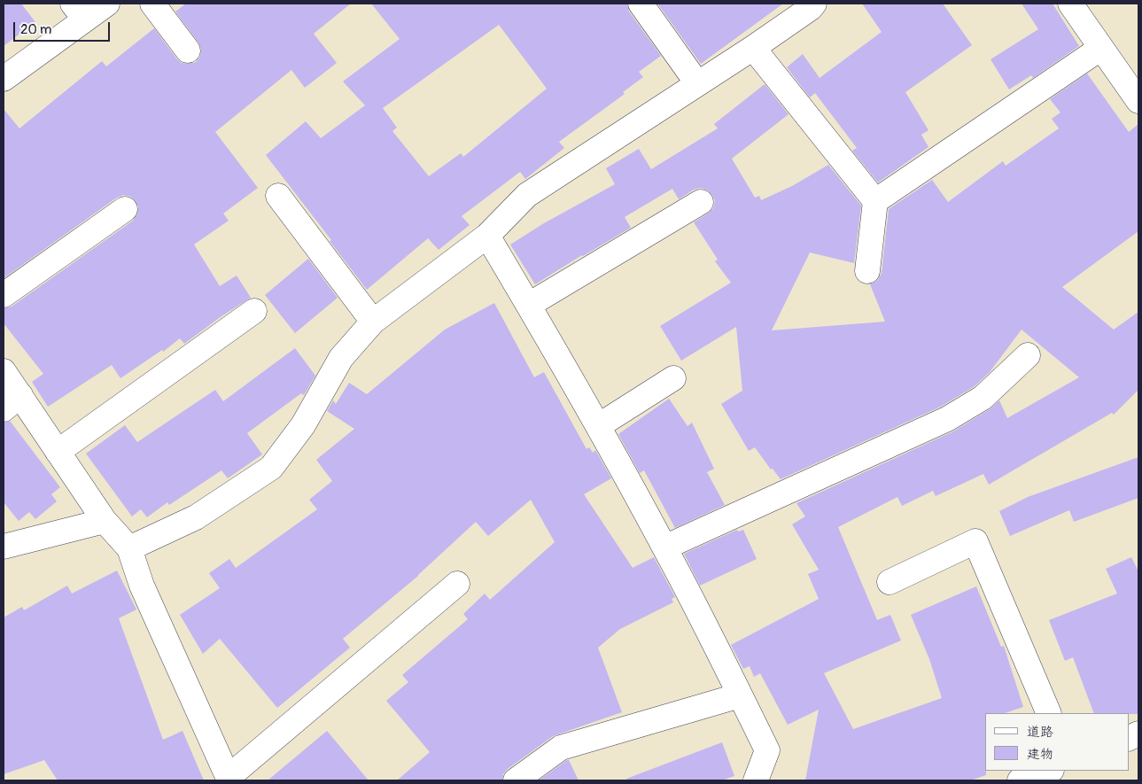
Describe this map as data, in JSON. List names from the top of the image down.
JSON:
{
  "legend": ["道路", "建物"],
  "scale_bar": "20 m"
}
